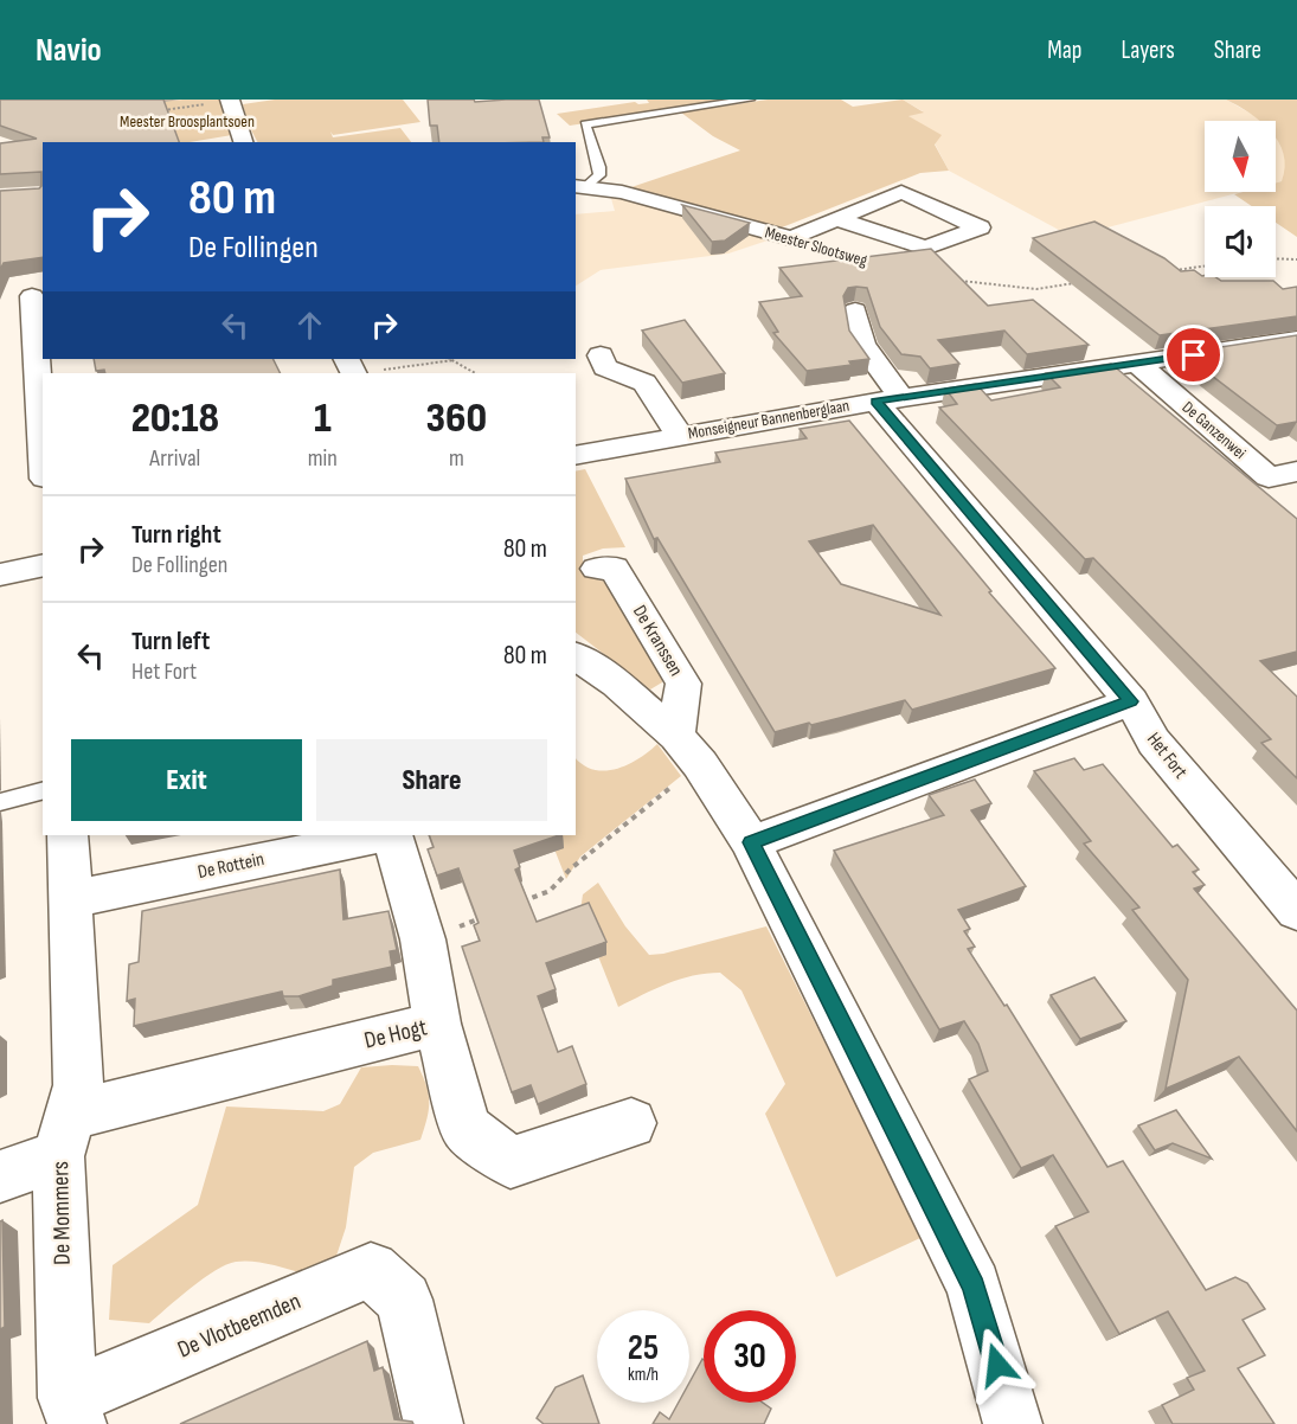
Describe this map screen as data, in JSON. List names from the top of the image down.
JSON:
{
  "streets": {
    "street": [
      "Meester Slootsweg",
      "Monseigneur Bannenberglaan",
      "De Ganzenwei",
      "De Kranssen",
      "Het Fort",
      "De Rottein",
      "De Hogt",
      "De Mommers",
      "De Vlotbeemden"
    ]
  },
  "crossings": [
    ["Monseigneur Bannenberglaan", "De Ganzenwei"],
    ["Monseigneur Bannenberglaan", "Het Fort"],
    ["De Rottein", "De Hogt"],
    ["De Rottein", "De Mommers"],
    ["De Hogt", "De Mommers"],
    ["De Mommers", "De Vlotbeemden"]
  ],
  "parks": ["Meester Broosplantsoen"],
  "north": "bottom",
  "page": {
    "header": "Navio",
    "nav": ["Map", "Layers", "Share"],
    "turn": ["80 m", "De Follingen"],
    "eta": [
      "20:18",
      "Arrival",
      "1",
      "min",
      "360",
      "m"
    ],
    "list": [
      {
        "name": "Turn right",
        "note": "De Follingen",
        "value": "80 m"
      },
      {
        "name": "Turn left",
        "note": "Het Fort",
        "value": "80 m"
      }
    ],
    "buttons": ["Exit", "Share"],
    "speed": "25 km/h",
    "limit": "30"
  }
}
